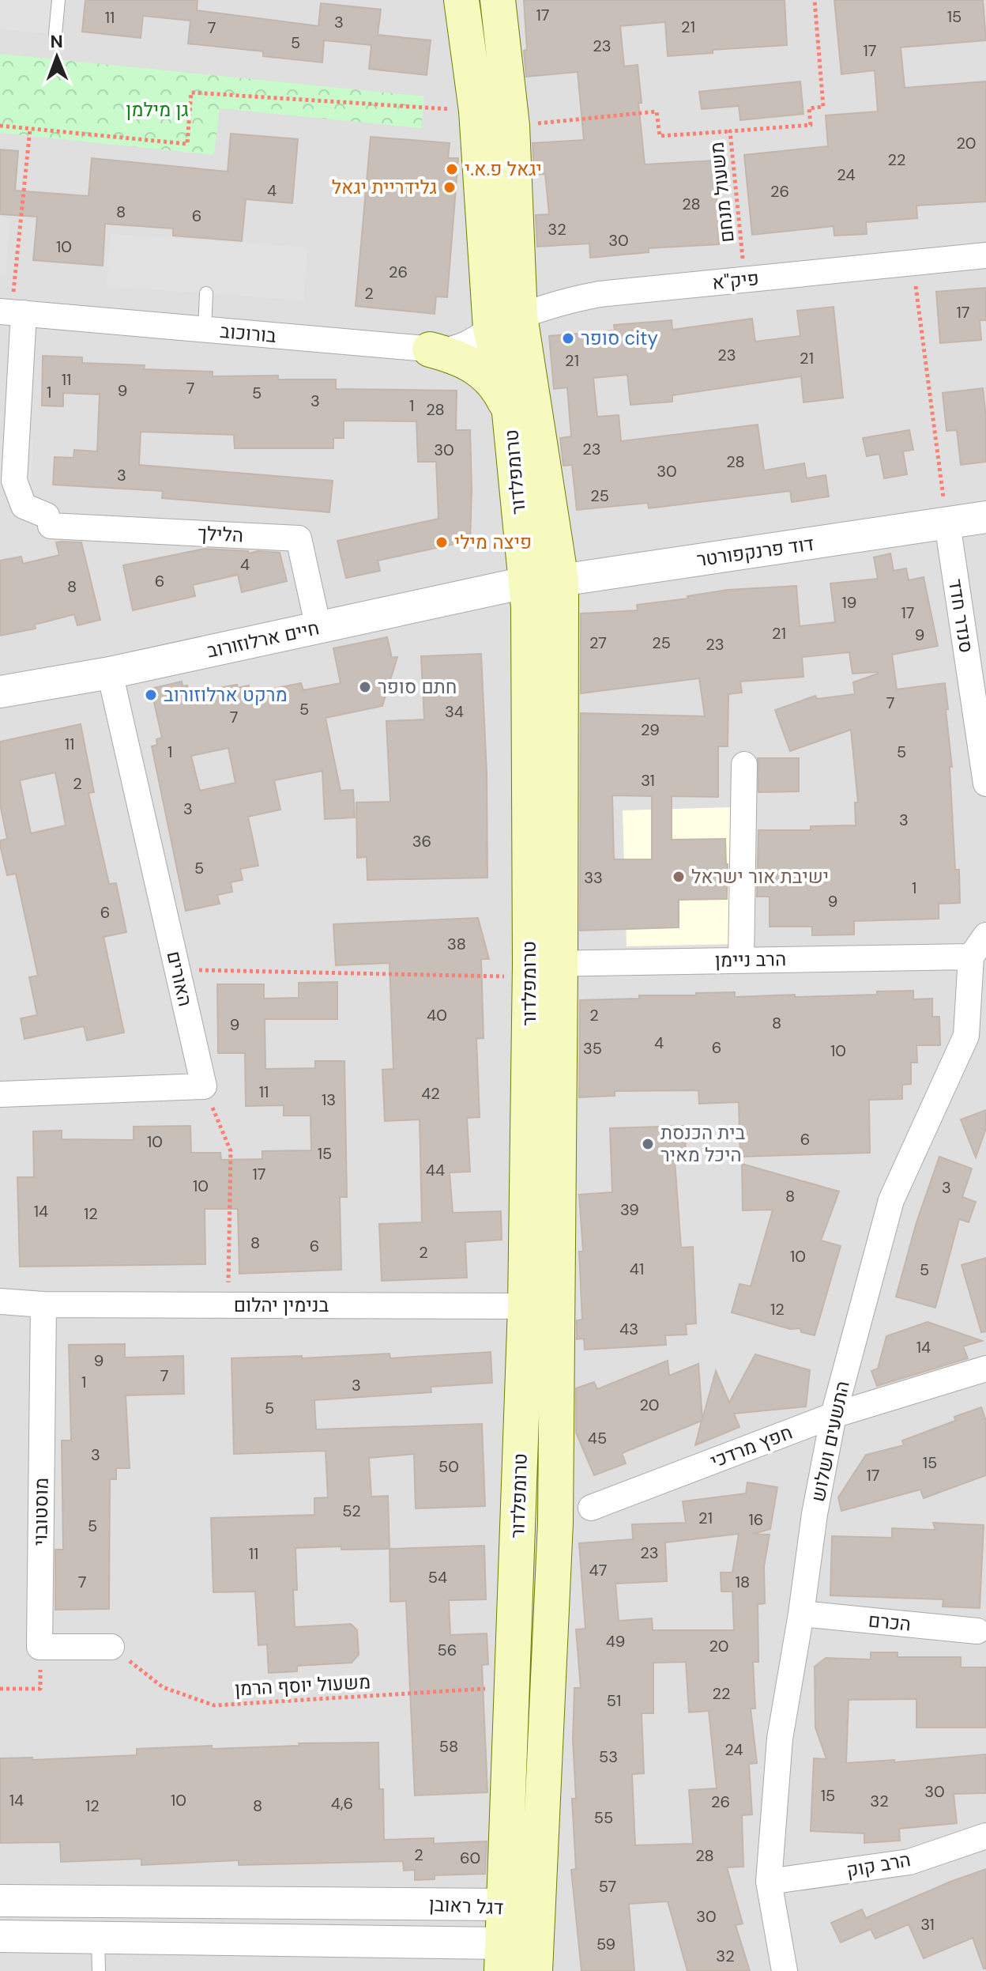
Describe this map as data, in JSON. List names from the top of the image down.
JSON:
{
  "streets": {
    "main road": ["טרומפלדור"],
    "street": [
      "פיק\"א",
      "בורוכוב",
      "הלילך",
      "דוד פרנקפורטר",
      "סנדר חדד",
      "חיים ארלוזורוב",
      "הרב ניימן",
      "האורים",
      "בנימין יהלום",
      "התשעים ושלוש",
      "חפץ מרדכי",
      "מוסטובוי",
      "הכרם",
      "הרב קוק",
      "דגל ראובן"
    ],
    "path": ["משעול מנחם", "משעול יוסף הרמן"]
  },
  "crossings": [
    ["משעול מנחם", "פיק\"א"],
    ["פיק\"א", "בורוכוב"],
    ["פיק\"א", "טרומפלדור"],
    ["בורוכוב", "טרומפלדור"],
    ["בורוכוב", "הלילך"],
    ["טרומפלדור", "דוד פרנקפורטר"],
    ["טרומפלדור", "חיים ארלוזורוב"],
    ["טרומפלדור", "הרב ניימן"],
    ["טרומפלדור", "בנימין יהלום"],
    ["טרומפלדור", "משעול יוסף הרמן"],
    ["טרומפלדור", "דגל ראובן"],
    ["הלילך", "חיים ארלוזורוב"],
    ["דוד פרנקפורטר", "סנדר חדד"],
    ["דוד פרנקפורטר", "חיים ארלוזורוב"],
    ["חיים ארלוזורוב", "האורים"],
    ["הרב ניימן", "התשעים ושלוש"],
    ["בנימין יהלום", "מוסטובוי"],
    ["התשעים ושלוש", "חפץ מרדכי"],
    ["התשעים ושלוש", "הכרם"],
    ["התשעים ושלוש", "הרב קוק"],
    ["מוסטובוי", "משעול יוסף הרמן"]
  ],
  "parks": ["גן מילמן"],
  "places": [
    "יגאל פ.א.י",
    "גלידריית יגאל",
    "סופר city",
    "פיצה מילי",
    "חתם סופר",
    "מרקט ארלוזורוב",
    "ישיבת אור ישראל",
    "בית הכנסת היכל מאיר"
  ],
  "house_numbers": [
    "17",
    "15",
    "11",
    "3",
    "21",
    "7",
    "5",
    "23",
    "17",
    "20",
    "22",
    "24",
    "4",
    "26",
    "28",
    "8",
    "6",
    "32",
    "30",
    "10",
    "26",
    "2",
    "17",
    "23",
    "21",
    "21",
    "11",
    "7",
    "9",
    "1",
    "5",
    "3",
    "1",
    "28",
    "23",
    "30",
    "28",
    "30",
    "3",
    "25",
    "4",
    "6",
    "8",
    "19",
    "17",
    "21",
    "9",
    "27",
    "25",
    "23",
    "7",
    "5",
    "34",
    "7",
    "29",
    "11",
    "1",
    "5",
    "31",
    "2",
    "3",
    "3",
    "36",
    "5",
    "33",
    "1",
    "9",
    "6",
    "38",
    "40",
    "2",
    "8",
    "9",
    "4",
    "6",
    "35",
    "10",
    "11",
    "42",
    "13",
    "6",
    "10",
    "15",
    "44",
    "17",
    "10",
    "3",
    "8",
    "39",
    "14",
    "12",
    "8",
    "6",
    "2",
    "10",
    "41",
    "5",
    "12",
    "43",
    "14",
    "9",
    "7",
    "1",
    "3",
    "20",
    "5",
    "45",
    "3",
    "15",
    "50",
    "17",
    "52",
    "21",
    "16",
    "5",
    "23",
    "11",
    "47",
    "54",
    "7",
    "18",
    "49",
    "20",
    "56",
    "22",
    "51",
    "58",
    "24",
    "53",
    "30",
    "15",
    "14",
    "10",
    "32",
    "26",
    "4,6",
    "12",
    "8",
    "55",
    "2",
    "28",
    "60",
    "57",
    "30",
    "31",
    "59",
    "32"
  ],
  "north": "top"
}
